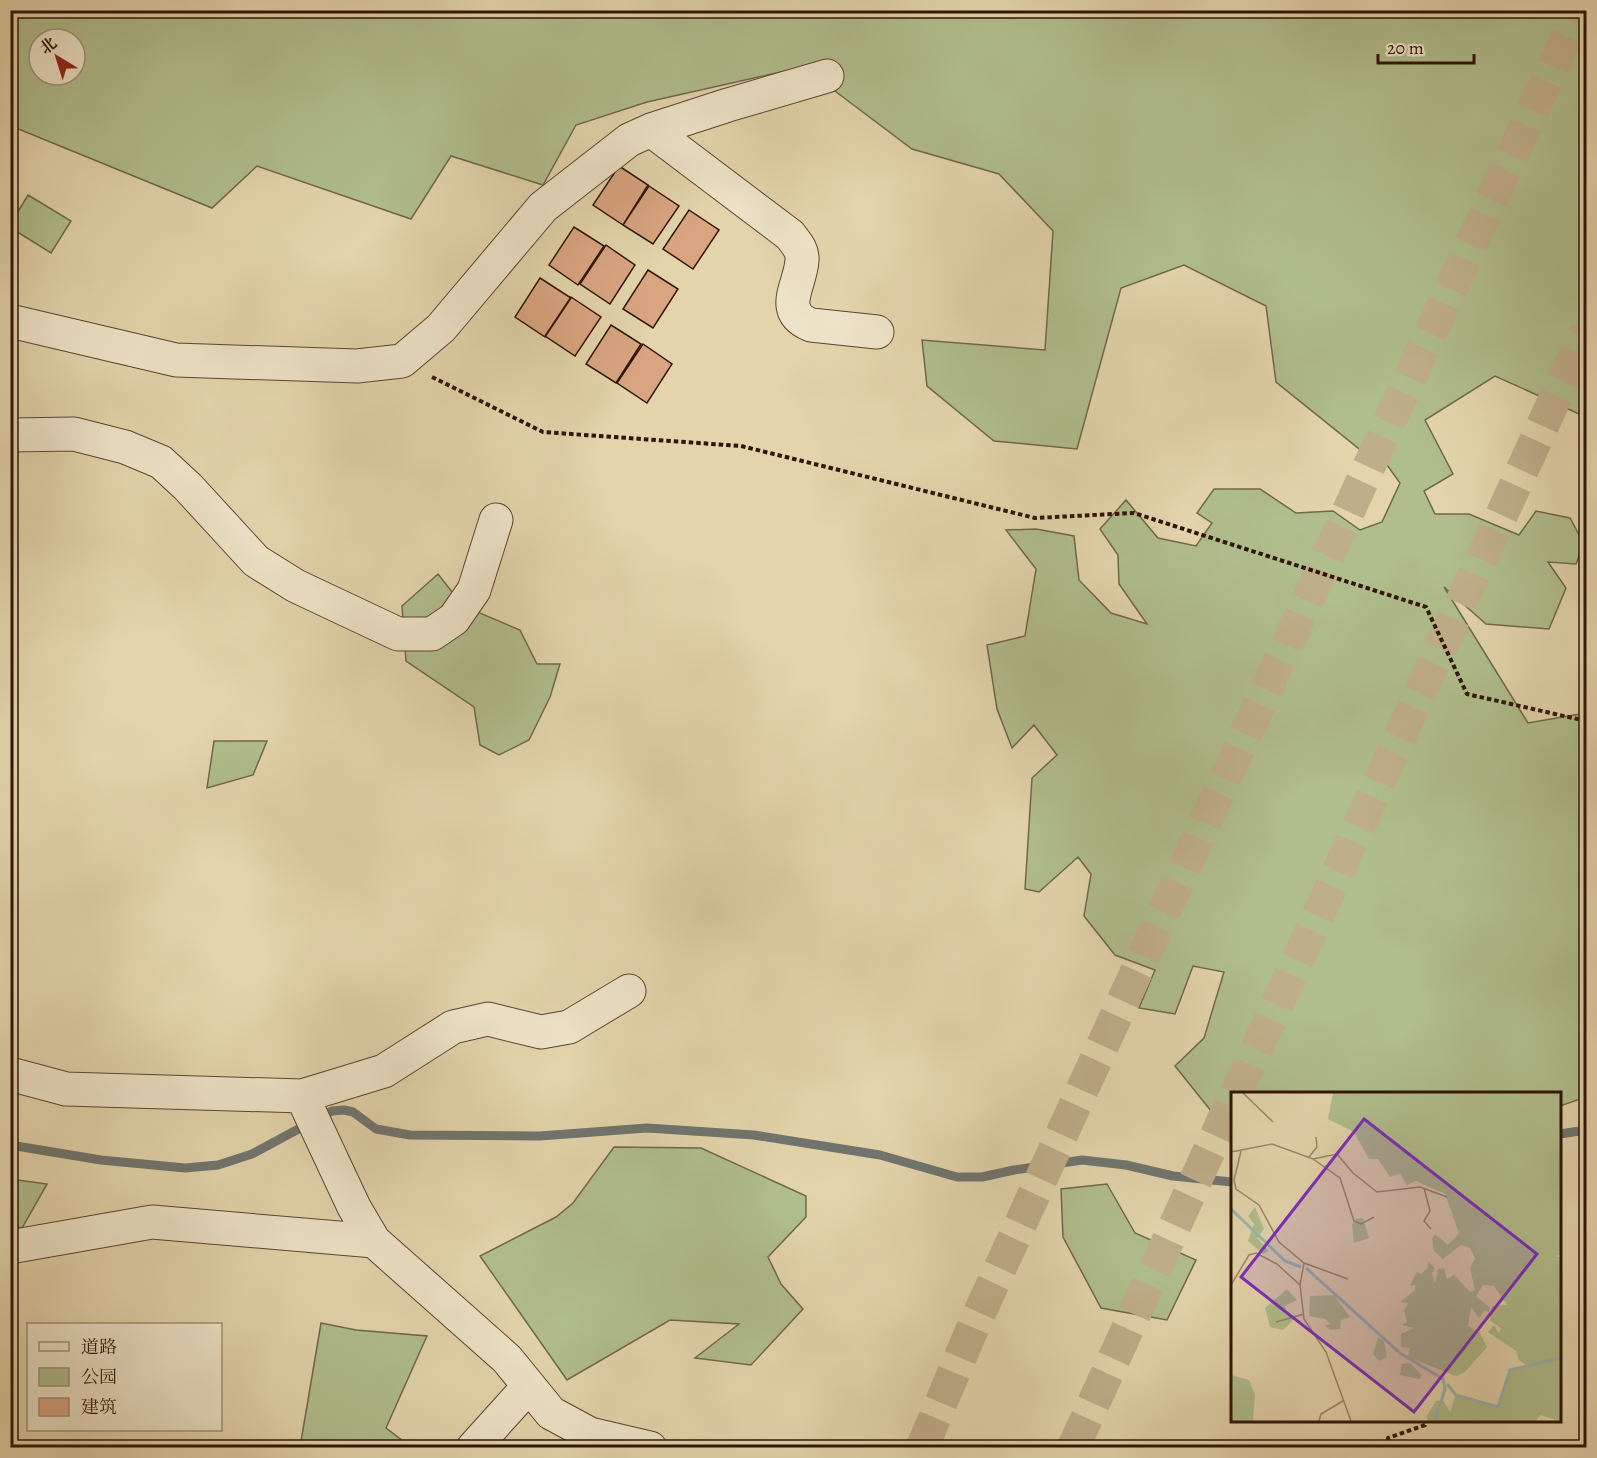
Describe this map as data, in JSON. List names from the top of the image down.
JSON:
{
  "legend": ["道路", "公园", "建筑"],
  "scale_bar": "20 m",
  "north": "top left"
}
